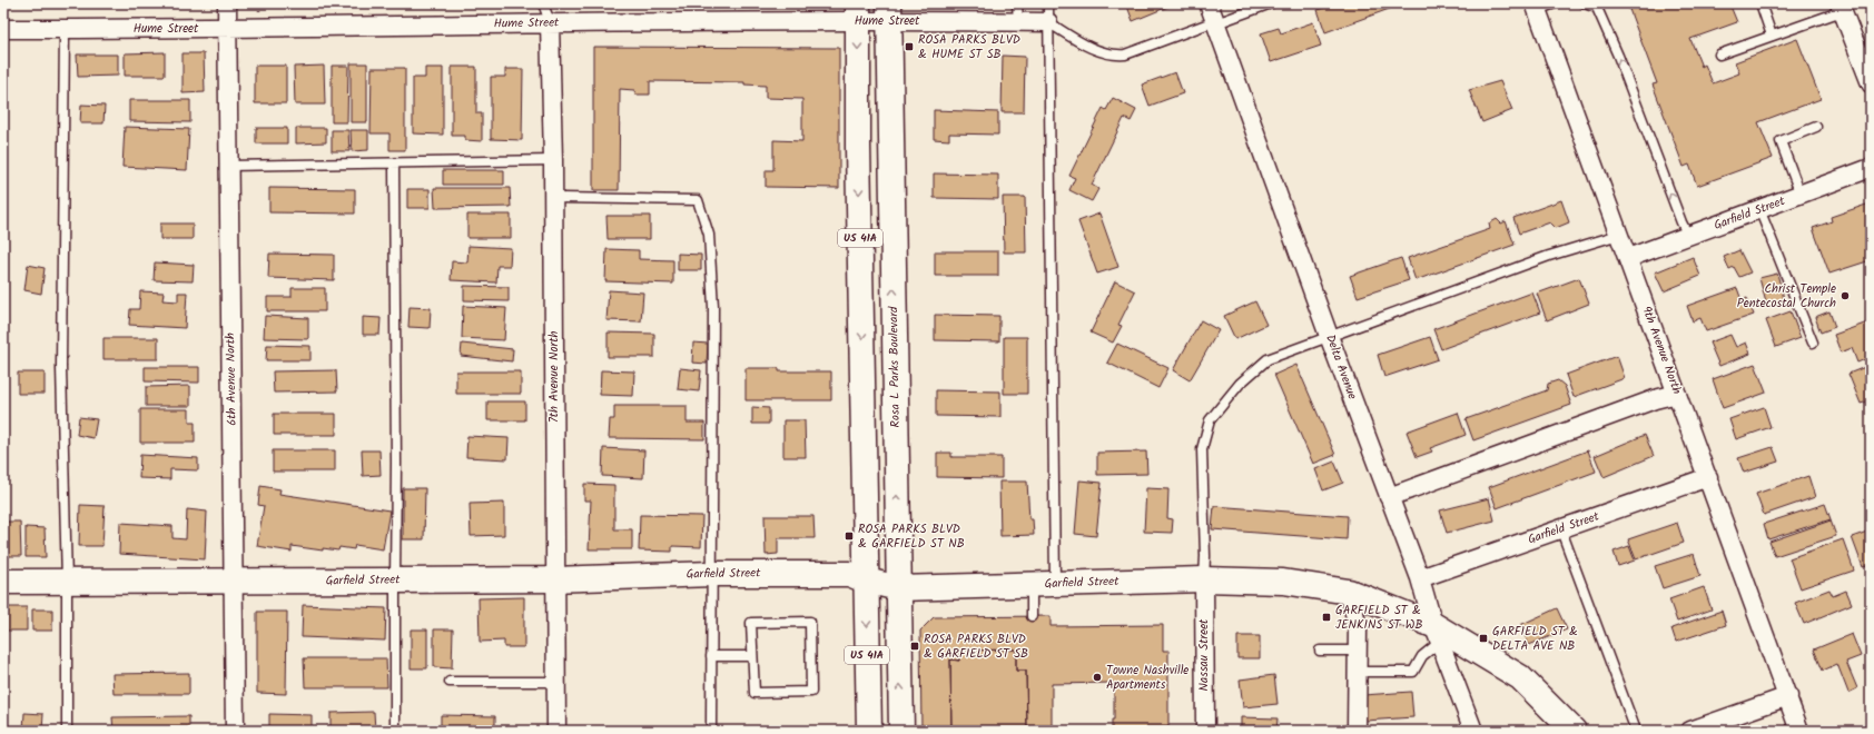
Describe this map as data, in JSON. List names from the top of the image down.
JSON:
{
  "streets": {
    "street": [
      "Hume Street",
      "Garfield Street",
      "US 41A",
      "9th Avenue North",
      "Rosa L Parks Boulevard",
      "Delta Avenue",
      "7th Avenue North",
      "6th Avenue North",
      "Nassau Street"
    ]
  },
  "crossings": [
    ["Hume Street", "US 41A"],
    ["Hume Street", "Rosa L Parks Boulevard"],
    ["Hume Street", "7th Avenue North"],
    ["Hume Street", "6th Avenue North"],
    ["Garfield Street", "US 41A"],
    ["Garfield Street", "9th Avenue North"],
    ["Garfield Street", "Rosa L Parks Boulevard"],
    ["Garfield Street", "Delta Avenue"],
    ["Garfield Street", "7th Avenue North"],
    ["Garfield Street", "6th Avenue North"],
    ["Garfield Street", "Nassau Street"]
  ],
  "places": {
    "transit": [
      "ROSA PARKS BLVD & HUME ST SB",
      "ROSA PARKS BLVD & GARFIELD ST NB",
      "GARFIELD ST & JENKINS ST WB",
      "GARFIELD ST & DELTA AVE NB",
      "ROSA PARKS BLVD & GARFIELD ST SB"
    ],
    "other": ["Christ Temple Pentecostal Church", "Towne Nashville Apartments"]
  }
}
